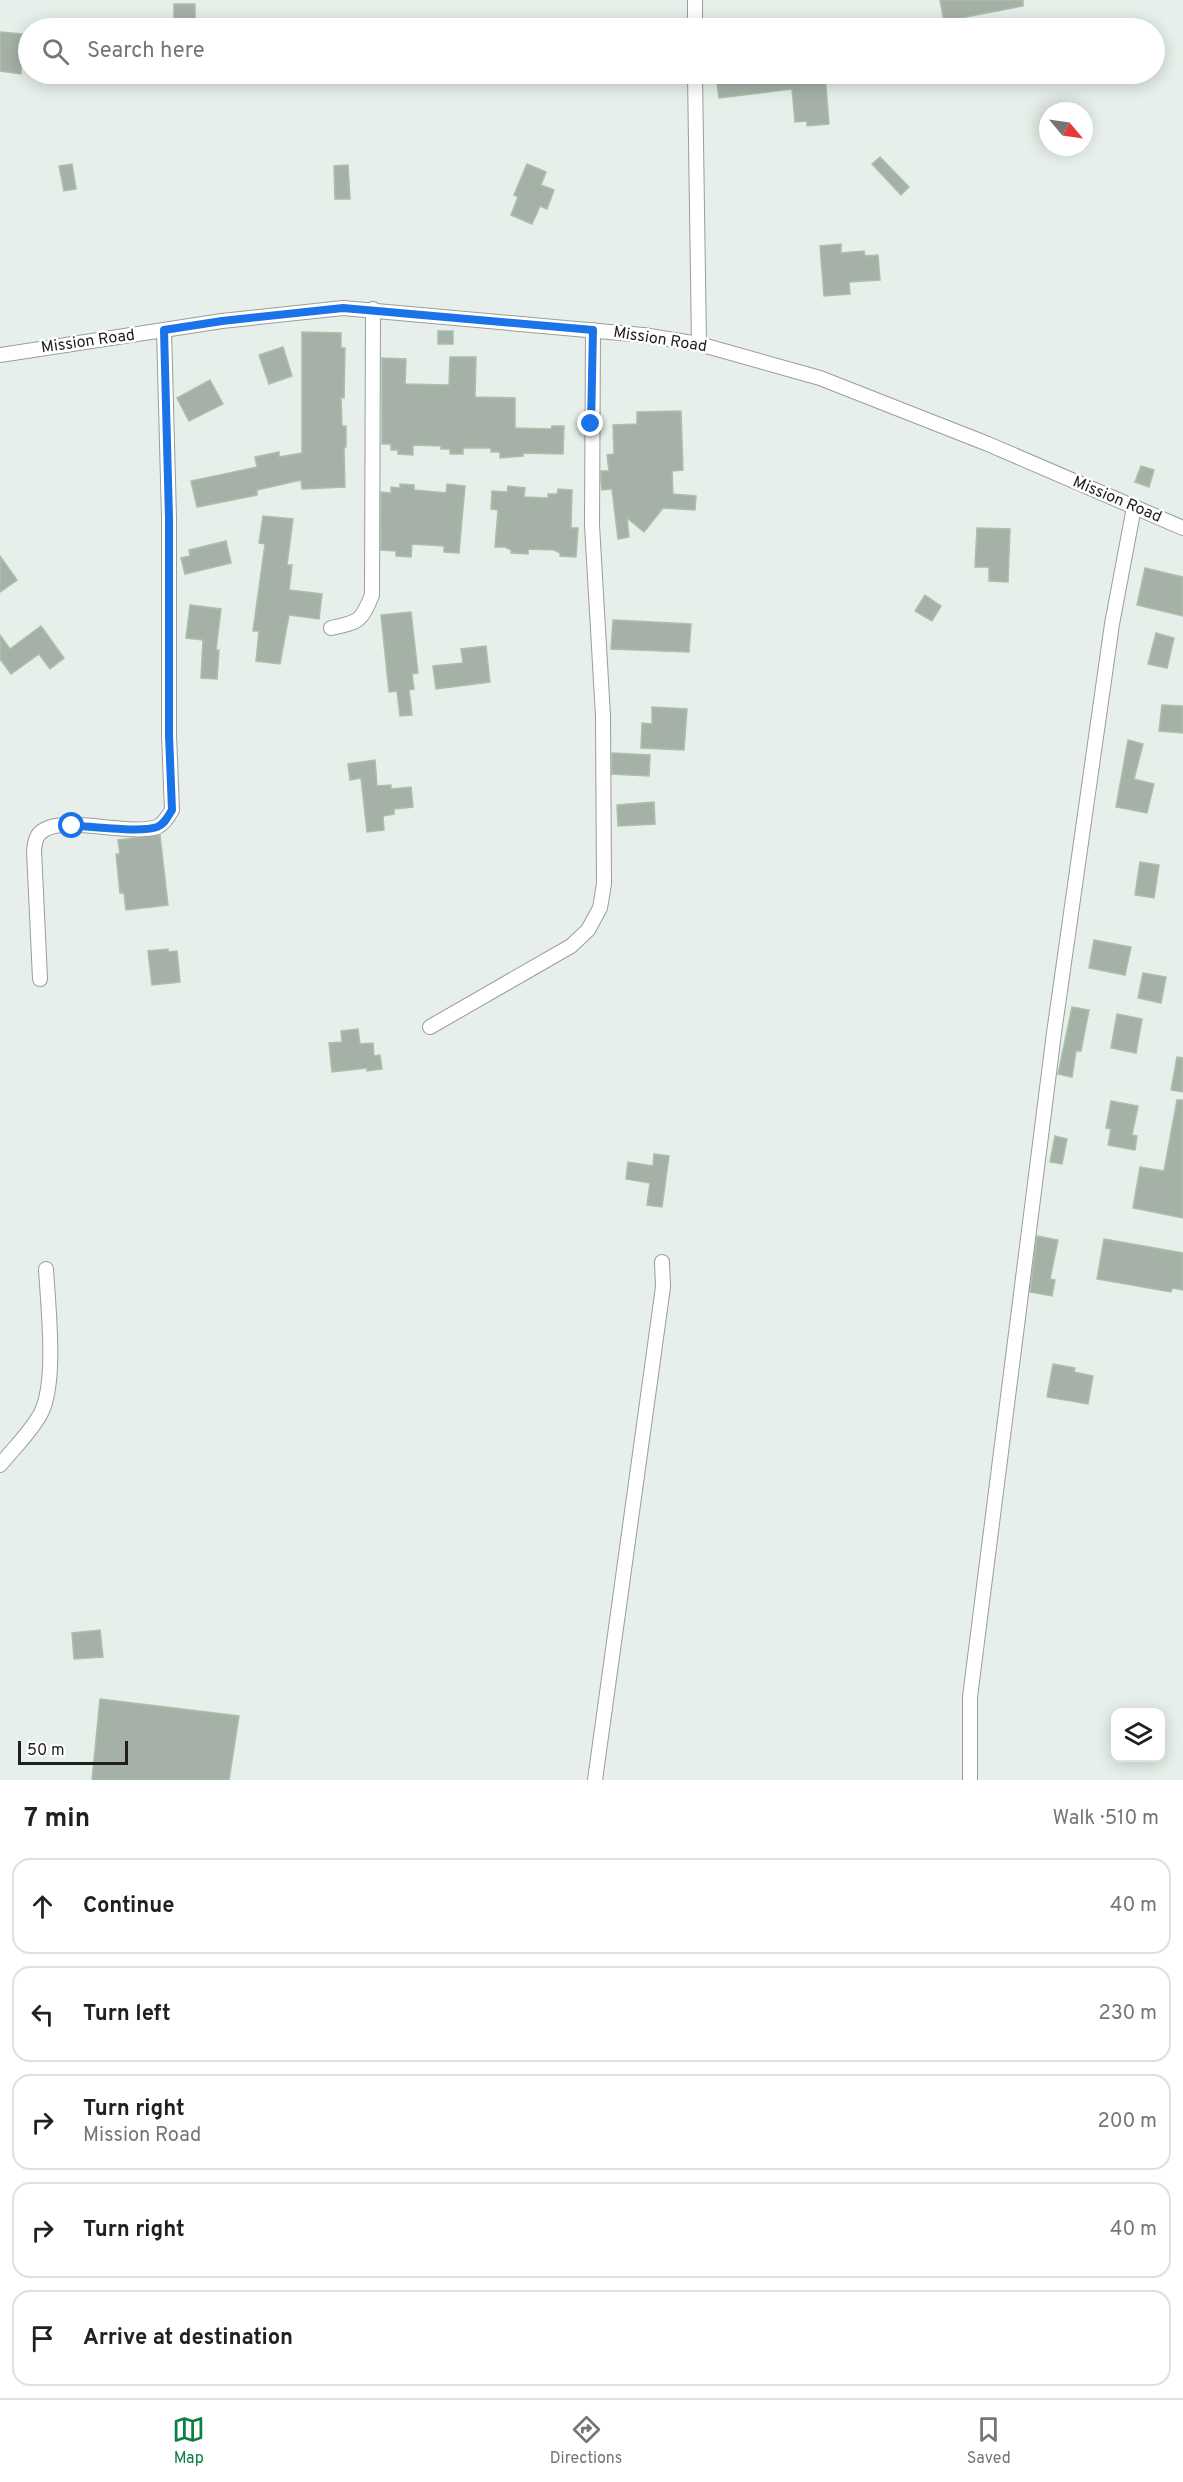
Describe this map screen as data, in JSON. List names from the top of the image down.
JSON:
{
  "streets": {
    "street": ["Mission Road"]
  },
  "scale_bar": "50 m",
  "north": "bottom right",
  "page": {
    "search": "Search here",
    "scale": "50 m",
    "heading": ["7 min", "Walk · 510 m"],
    "list": [
      ["Continue", "40 m"],
      ["Turn left", "230 m"],
      ["Turn right", "Mission Road", "200 m"],
      ["Turn right", "40 m"],
      "Arrive at destination"
    ],
    "nav": ["Map", "Directions", "Saved"]
  }
}
